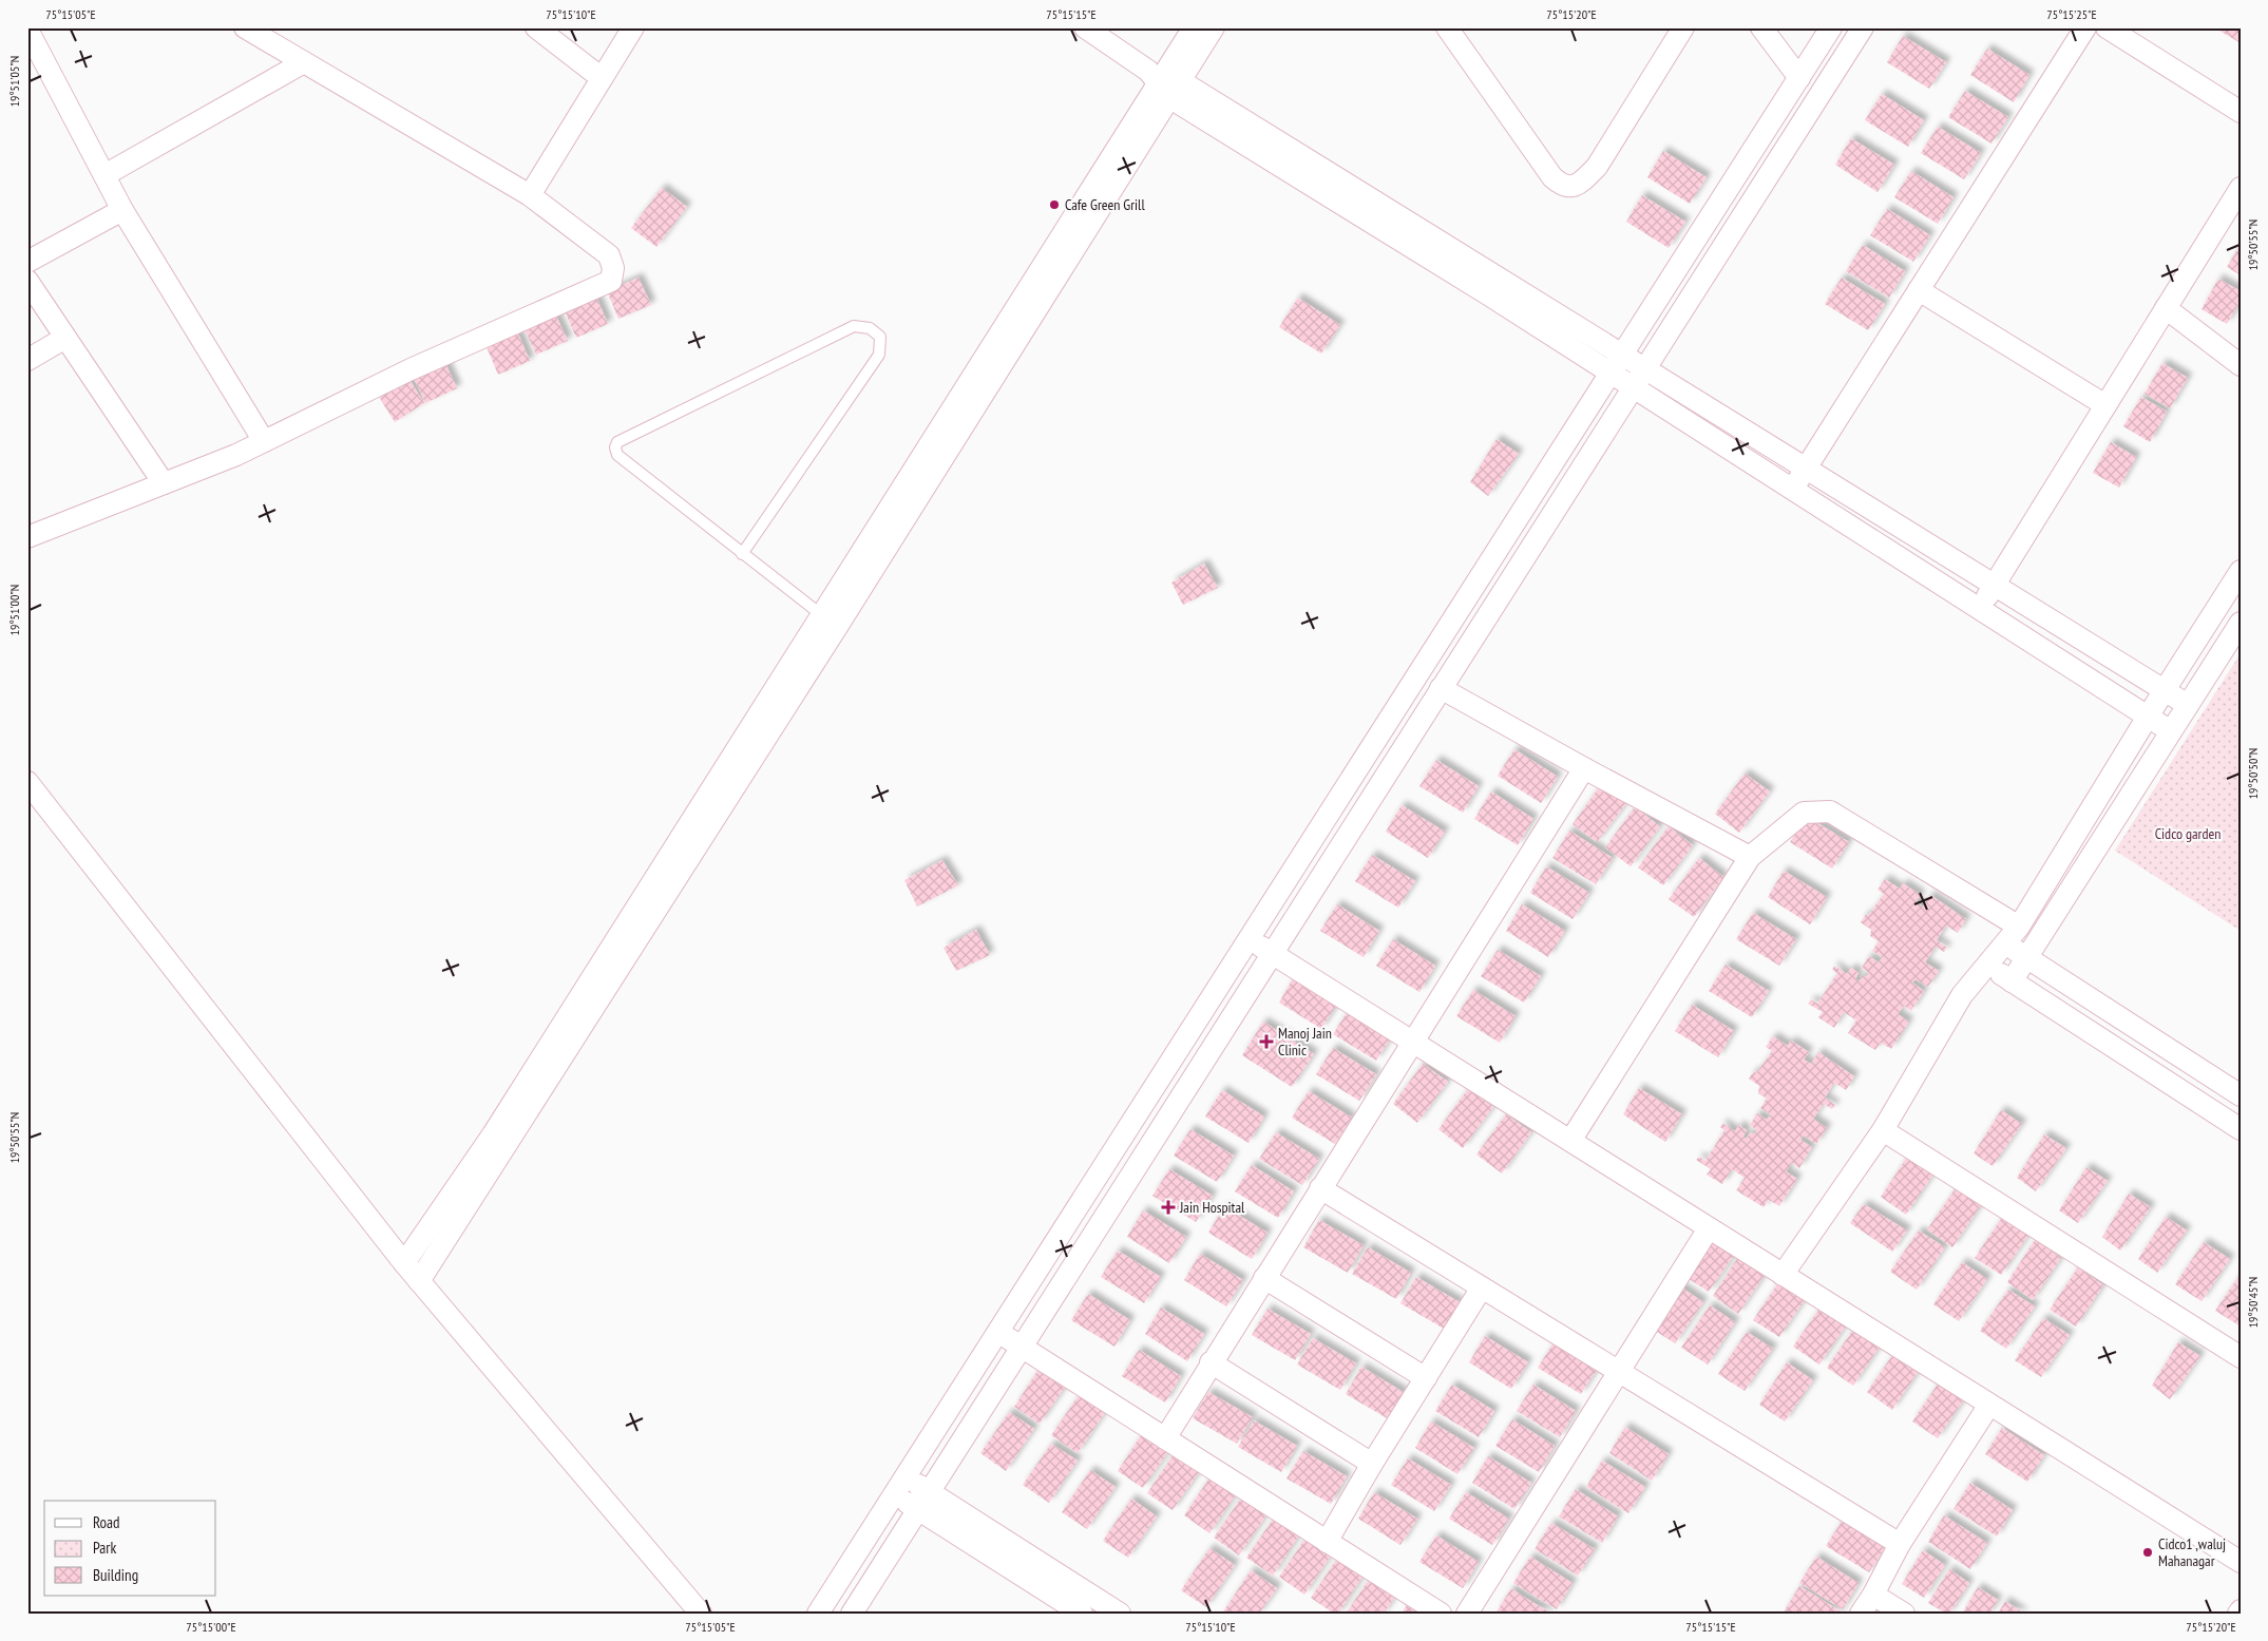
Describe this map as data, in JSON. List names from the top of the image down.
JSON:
{
  "parks": ["Cidco garden"],
  "places": {
    "other": ["Cafe Green Grill", "Cidco1 ,waluj Mahanagar"],
    "health": ["Manoj Jain Clinic", "Jain Hospital"]
  },
  "legend": ["Road", "Park", "Building"],
  "coordinates": [
    "75°15'05\"E",
    "75°15'10\"E",
    "75°15'15\"E",
    "75°15'20\"E",
    "75°15'25\"E",
    "19°51'05\"N",
    "19°50'55\"N",
    "19°51'00\"N",
    "19°50'50\"N",
    "19°50'45\"N",
    "75°15'00\"E"
  ]
}
